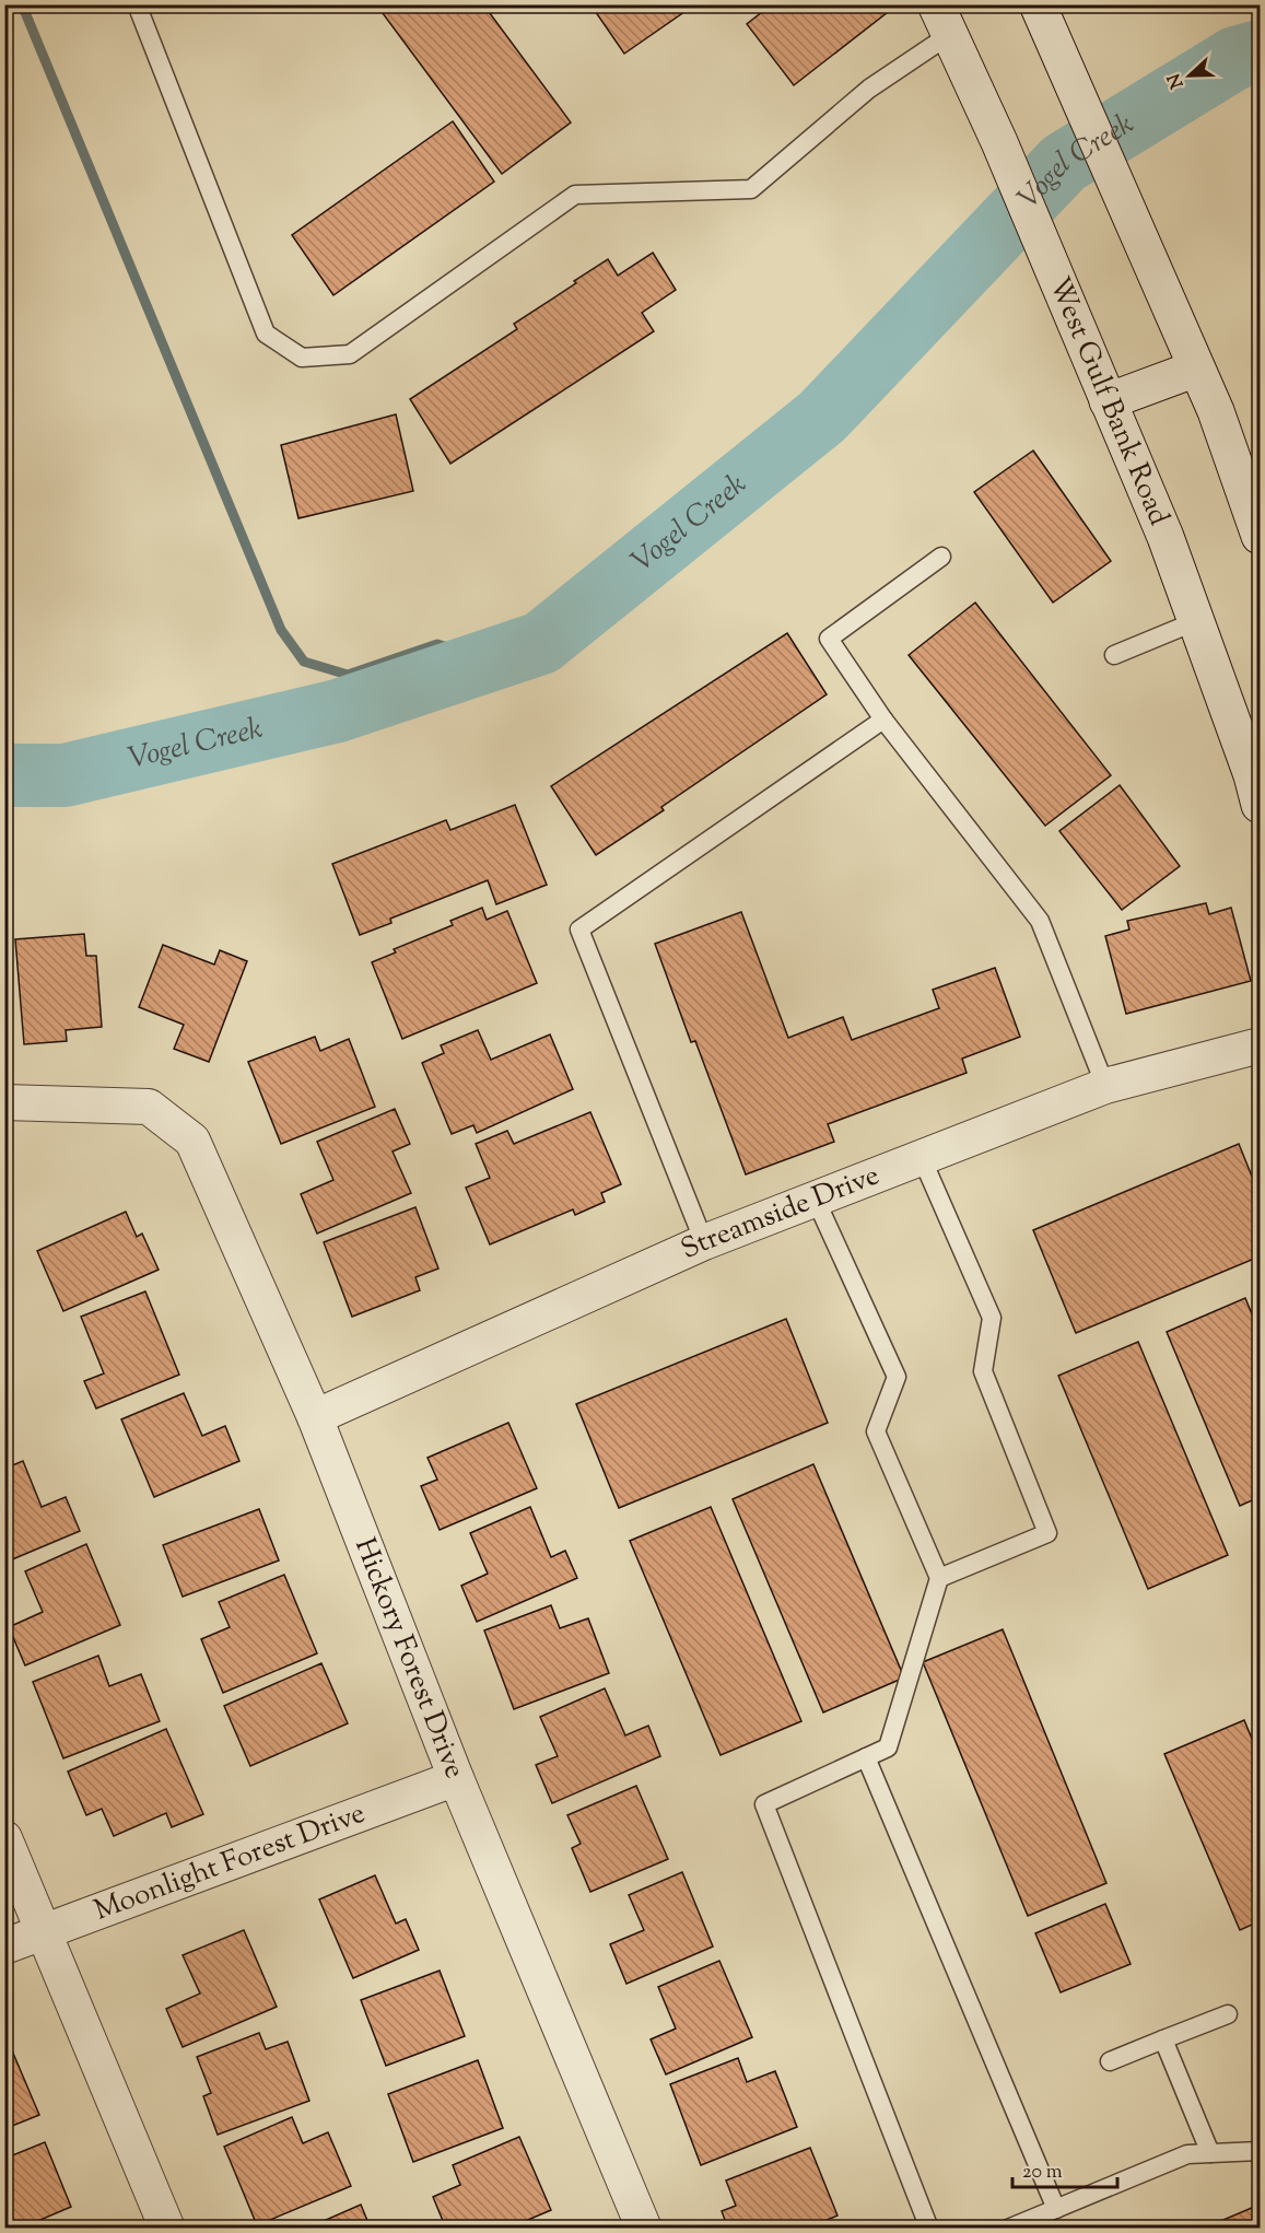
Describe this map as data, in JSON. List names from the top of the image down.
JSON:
{
  "streets": {
    "main road": ["West Gulf Bank Road"],
    "street": ["Streamside Drive", "Hickory Forest Drive", "Moonlight Forest Drive"]
  },
  "crossings": [
    ["Streamside Drive", "Hickory Forest Drive"],
    ["Hickory Forest Drive", "Moonlight Forest Drive"]
  ],
  "water": ["Vogel Creek"],
  "scale_bar": "20 m",
  "north": "left"
}
